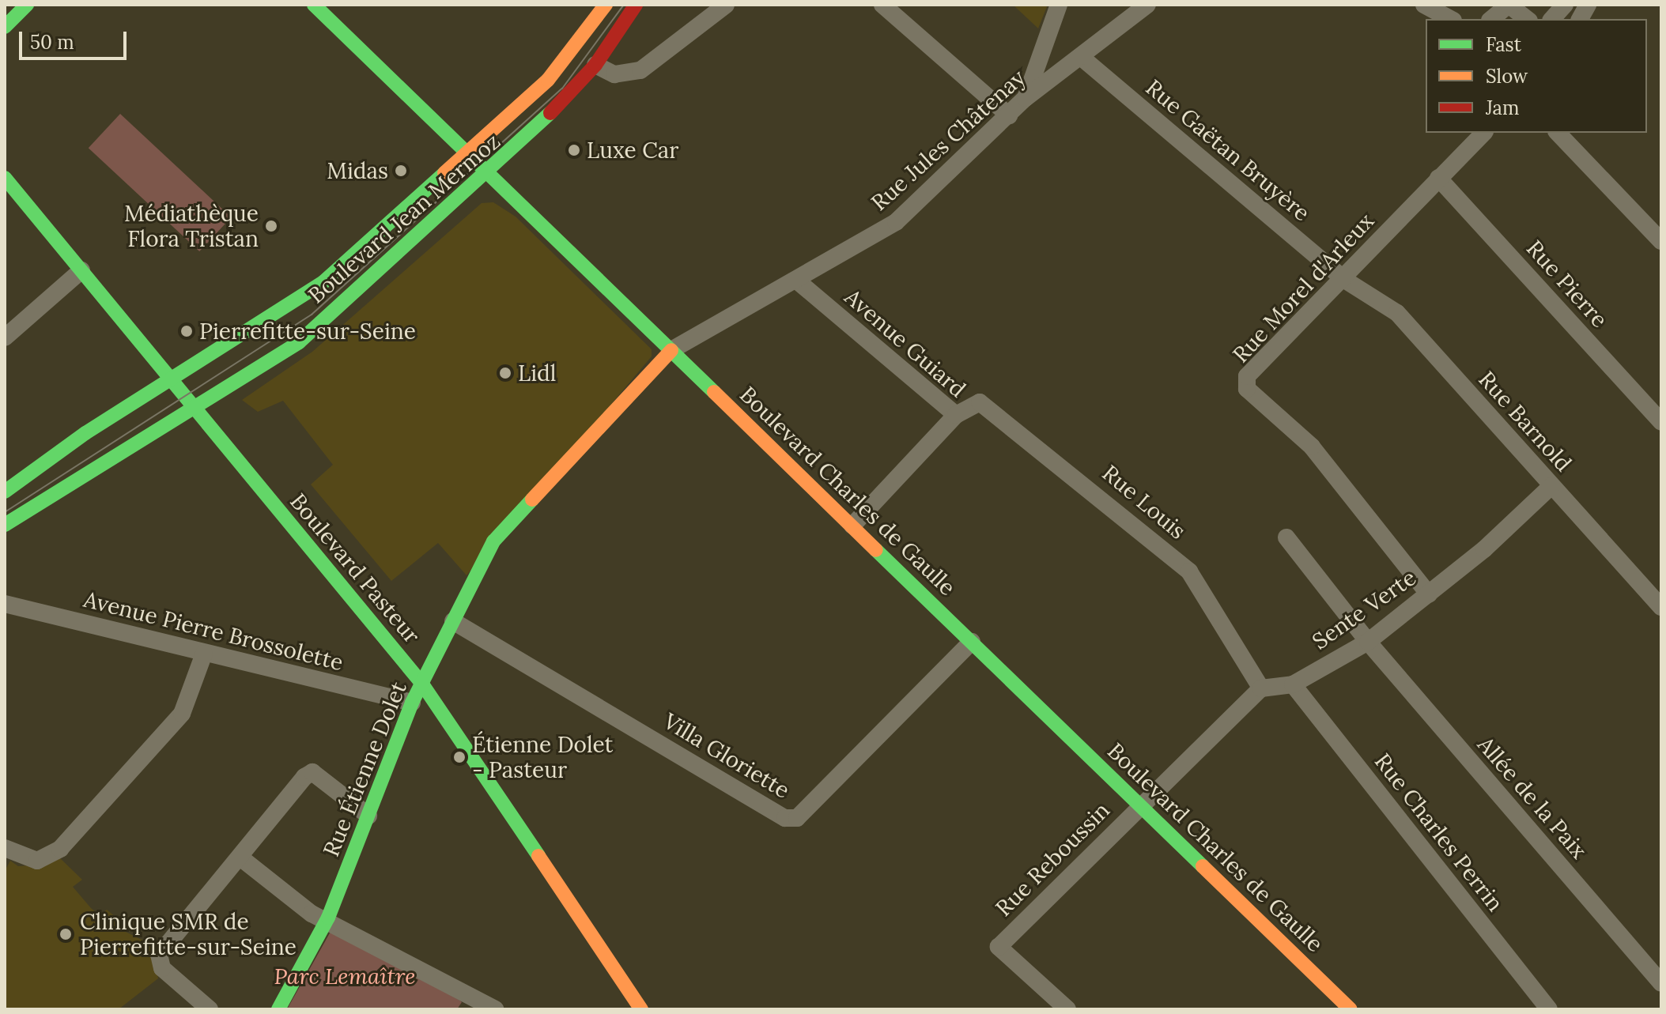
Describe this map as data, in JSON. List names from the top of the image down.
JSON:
{
  "streets": {
    "street": [
      "Rue Jules Châtenay",
      "Rue Gaëtan Bruyère",
      "Boulevard Jean Mermoz",
      "Rue Pierre",
      "Rue Morel d'Arleux",
      "Avenue Guiard",
      "Rue Barnold",
      "Boulevard Charles de Gaulle",
      "Rue Louis",
      "Boulevard Pasteur",
      "Sente Verte",
      "Avenue Pierre Brossolette",
      "Villa Gloriette",
      "Rue Étienne Dolet",
      "Allée de la Paix",
      "Rue Charles Perrin",
      "Rue Reboussin"
    ]
  },
  "crossings": [
    ["Rue Jules Châtenay", "Rue Gaëtan Bruyère"],
    ["Rue Jules Châtenay", "Avenue Guiard"],
    ["Rue Jules Châtenay", "Boulevard Charles de Gaulle"],
    ["Rue Jules Châtenay", "Rue Étienne Dolet"],
    ["Rue Gaëtan Bruyère", "Rue Morel d'Arleux"],
    ["Rue Gaëtan Bruyère", "Rue Barnold"],
    ["Boulevard Jean Mermoz", "Boulevard Charles de Gaulle"],
    ["Boulevard Jean Mermoz", "Boulevard Pasteur"],
    ["Rue Pierre", "Rue Morel d'Arleux"],
    ["Rue Morel d'Arleux", "Rue Barnold"],
    ["Rue Morel d'Arleux", "Sente Verte"],
    ["Avenue Guiard", "Boulevard Charles de Gaulle"],
    ["Avenue Guiard", "Rue Louis"],
    ["Rue Barnold", "Sente Verte"],
    ["Boulevard Charles de Gaulle", "Villa Gloriette"],
    ["Boulevard Charles de Gaulle", "Rue Étienne Dolet"],
    ["Boulevard Charles de Gaulle", "Rue Reboussin"],
    ["Rue Louis", "Sente Verte"],
    ["Boulevard Pasteur", "Rue Étienne Dolet"],
    ["Sente Verte", "Allée de la Paix"],
    ["Sente Verte", "Rue Charles Perrin"],
    ["Avenue Pierre Brossolette", "Rue Étienne Dolet"],
    ["Villa Gloriette", "Rue Étienne Dolet"]
  ],
  "parks": ["Parc Lemaître"],
  "places": [
    "Luxe Car",
    "Midas",
    "Médiathèque Flora Tristan",
    "Pierrefitte-sur-Seine",
    "Lidl",
    "Étienne Dolet - Pasteur",
    "Clinique SMR de Pierrefitte-sur-Seine"
  ],
  "legend": ["Fast", "Slow", "Jam"],
  "scale_bar": "50 m"
}
